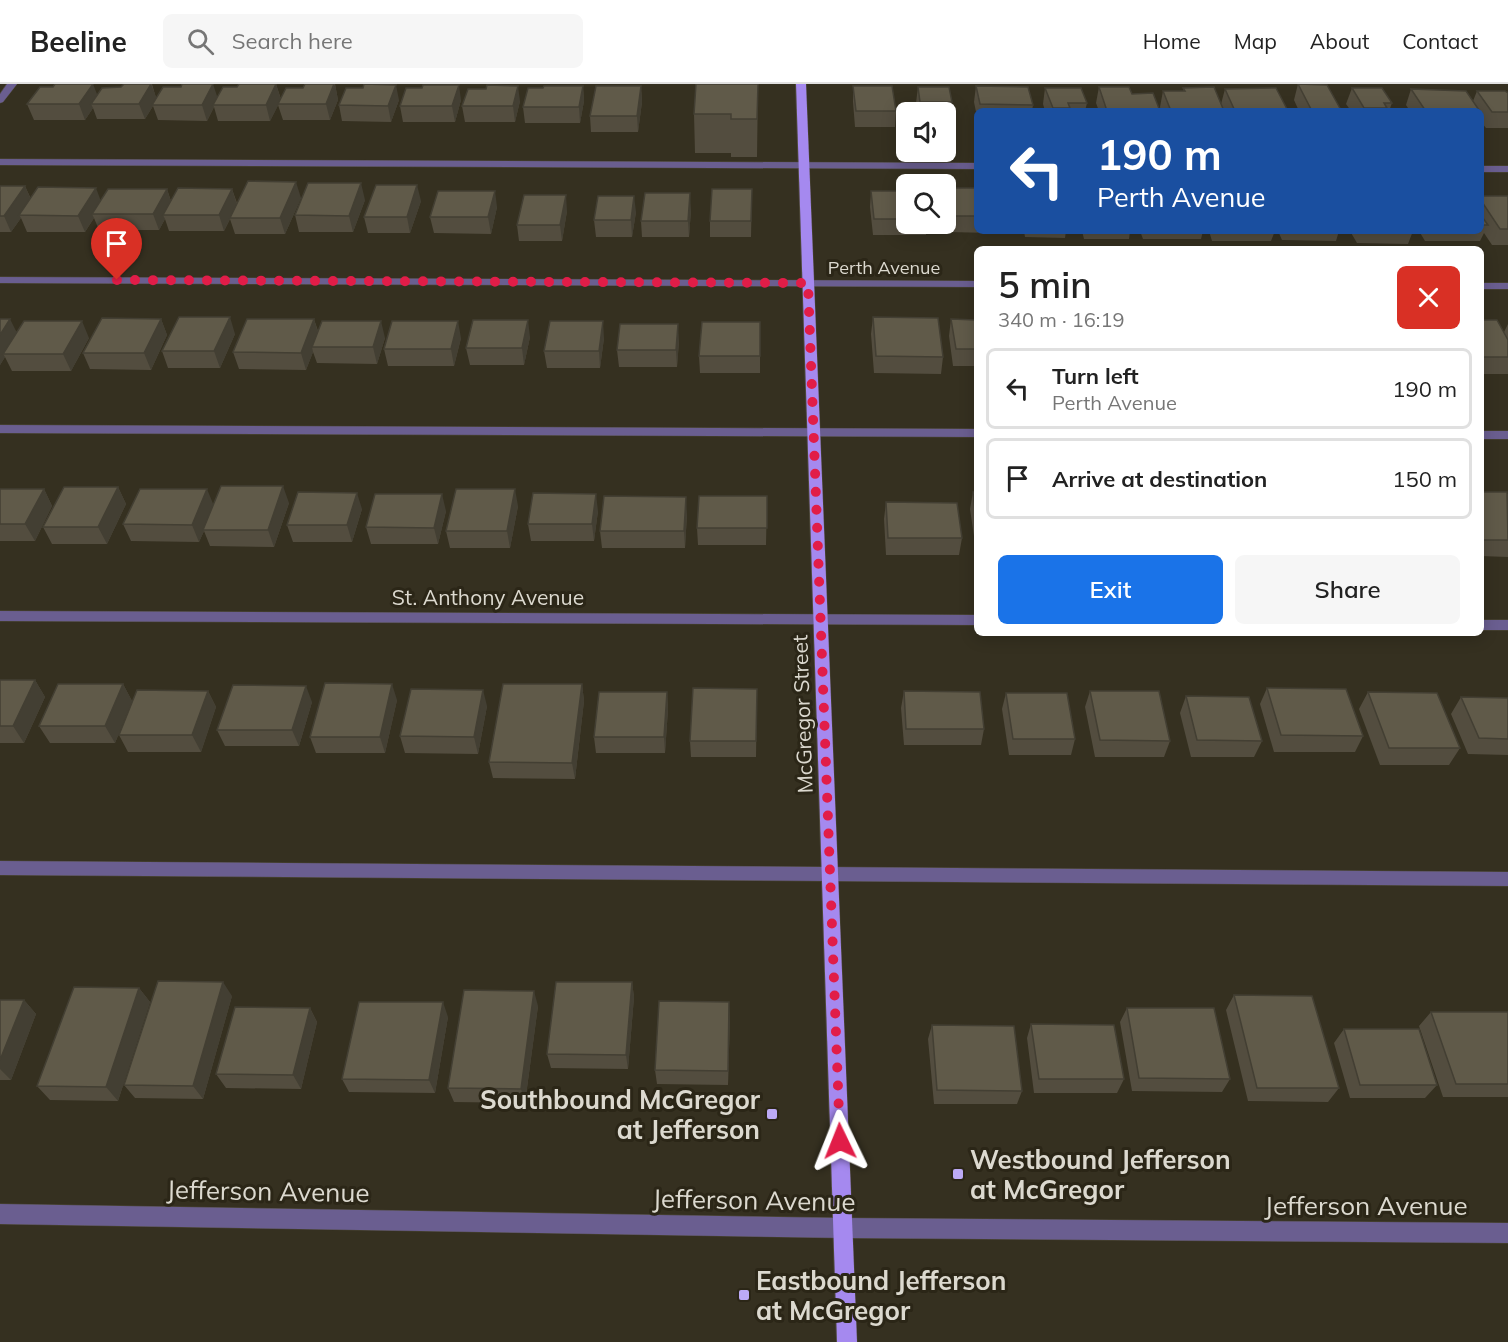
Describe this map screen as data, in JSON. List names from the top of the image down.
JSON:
{
  "streets": {
    "main road": ["McGregor Street"],
    "street": ["Perth Avenue", "St. Anthony Avenue", "Jefferson Avenue"]
  },
  "crossings": [
    ["Perth Avenue", "McGregor Street"],
    ["St. Anthony Avenue", "McGregor Street"],
    ["McGregor Street", "Jefferson Avenue"]
  ],
  "places": {
    "transit": ["Southbound McGregor at Jefferson", "Westbound Jefferson at McGregor", "Eastbound Jefferson at McGregor"]
  },
  "page": {
    "header": "Beeline",
    "search": "Search here",
    "nav": [
      "Home",
      "Map",
      "About",
      "Contact"
    ],
    "turn": ["190 m", "Perth Avenue"],
    "heading": ["5 min", "340 m · 16:19"],
    "list": [
      {
        "name": "Turn left",
        "note": "Perth Avenue",
        "value": "190 m"
      },
      {
        "name": "Arrive at destination",
        "value": "150 m"
      }
    ],
    "buttons": ["Exit", "Share"]
  }
}
